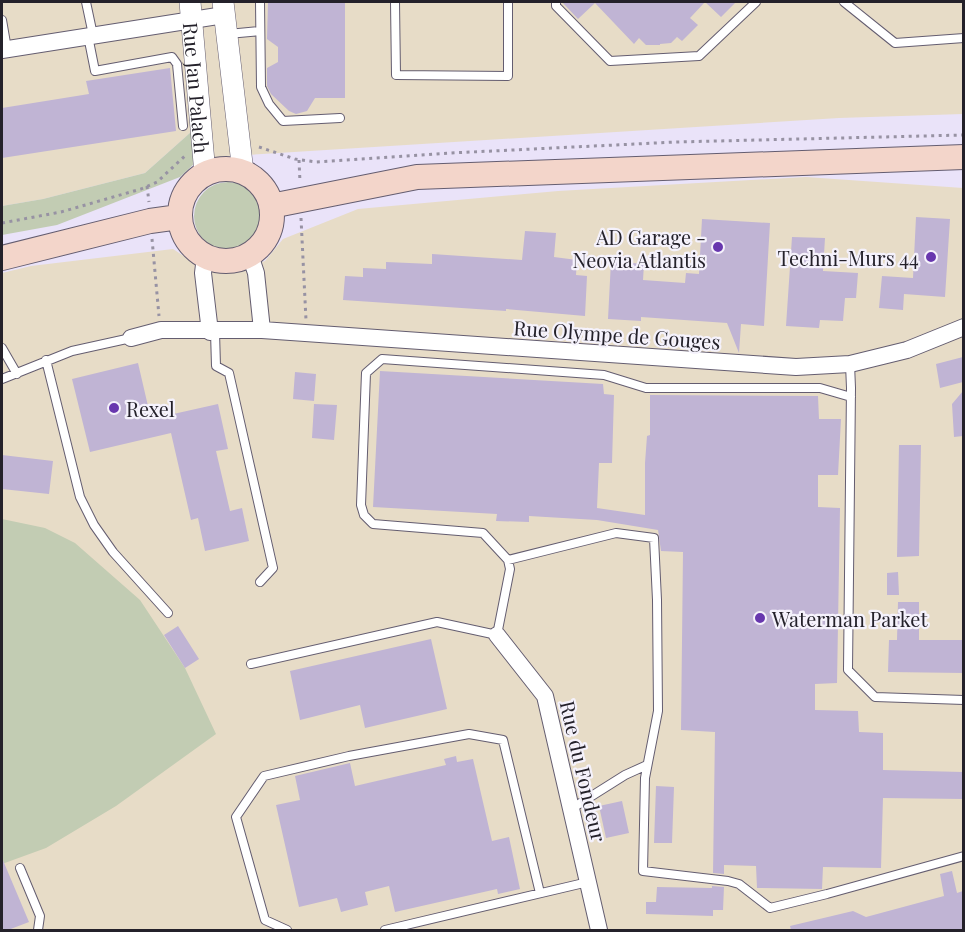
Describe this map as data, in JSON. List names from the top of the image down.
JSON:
{
  "streets": {
    "street": ["Rue Jan Palach", "Rue Olympe de Gouges", "Rue du Fondeur"]
  },
  "places": [
    "AD Garage - Neovia Atlantis",
    "Techni-Murs 44",
    "Rexel",
    "Waterman Parket"
  ]
}
